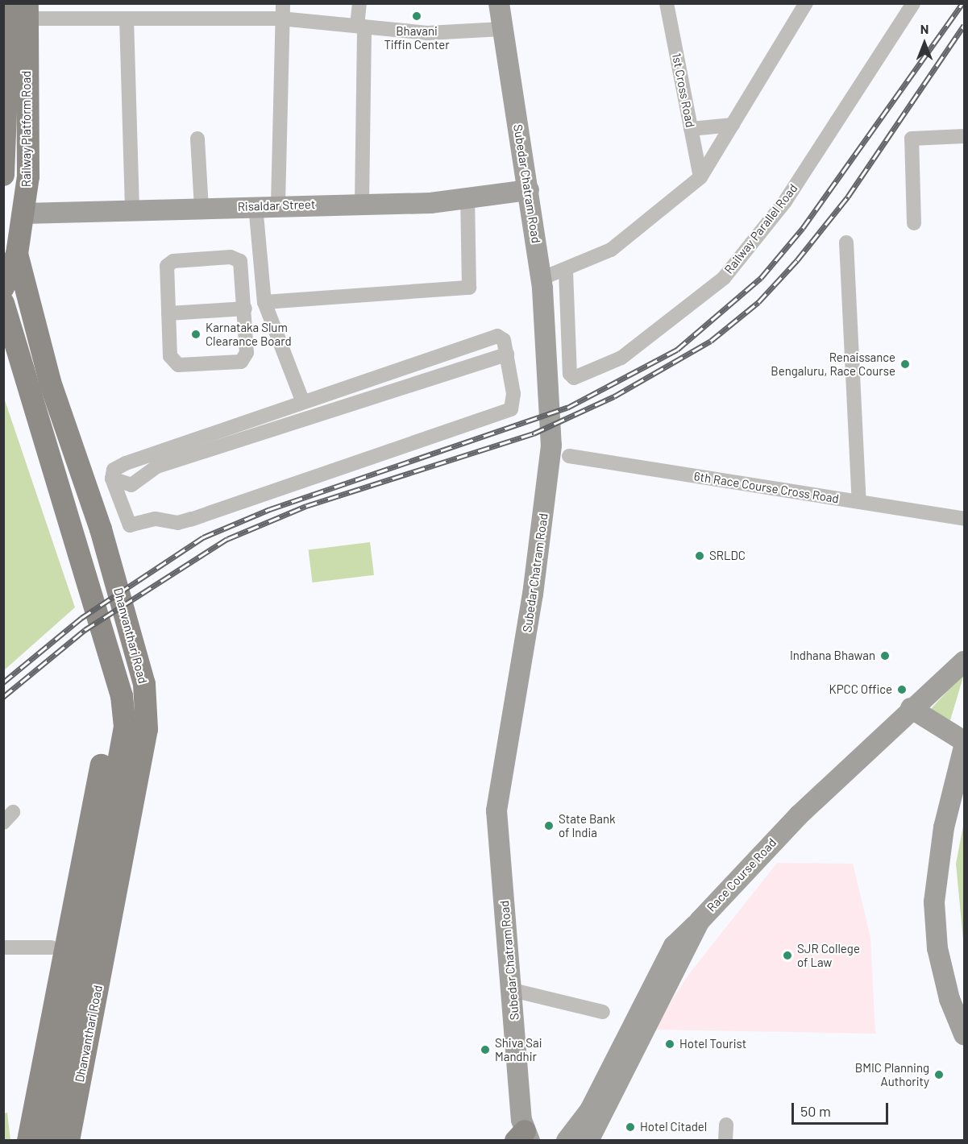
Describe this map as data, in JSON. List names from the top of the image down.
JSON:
{
  "streets": {
    "main road": [
      "Railway Platform Road",
      "Subedar Chatram Road",
      "Risaldar Street",
      "Dhanvanthari Road",
      "Race Course Road"
    ],
    "street": ["1st Cross Road", "Railway Parallel Road", "6th Race Course Cross Road"]
  },
  "crossings": [
    ["Railway Platform Road", "Risaldar Street"],
    ["Railway Platform Road", "Dhanvanthari Road"],
    ["Subedar Chatram Road", "Risaldar Street"]
  ],
  "places": [
    "Bhavani Tiffin Center",
    "Karnataka Slum Clearance Board",
    "Renaissance Bengaluru, Race Course",
    "SRLDC",
    "Indhana Bhawan",
    "KPCC Office",
    "State Bank of India",
    "SJR College of Law",
    "Hotel Tourist",
    "Shiva Sai Mandhir",
    "BMIC Planning Authority",
    "Hotel Citadel"
  ],
  "scale_bar": "50 m",
  "north": "top"
}
